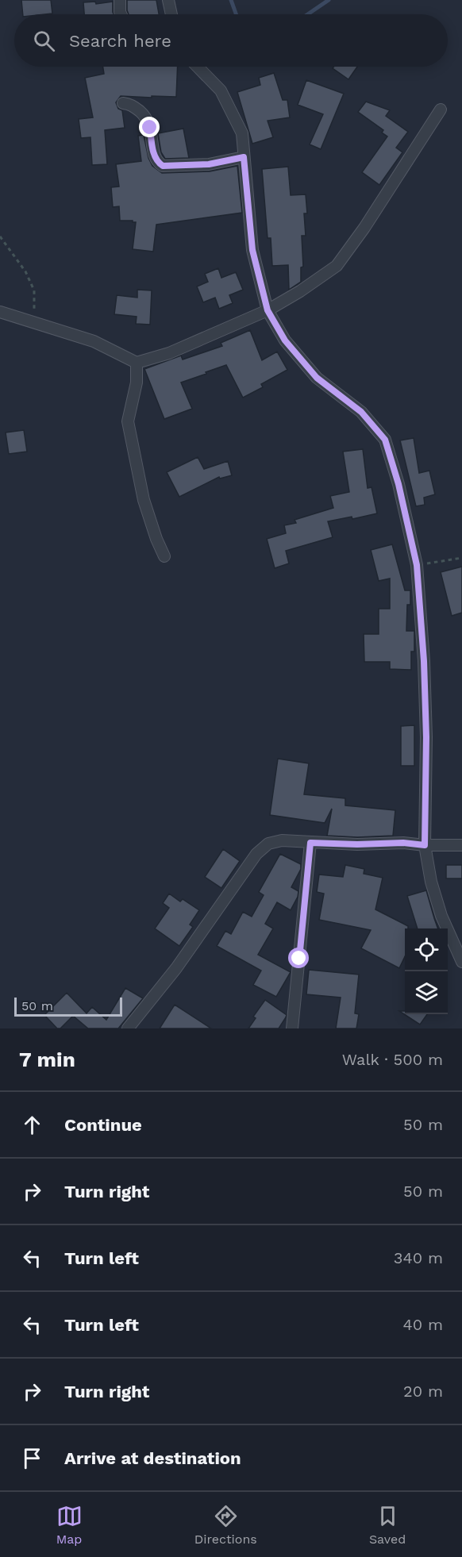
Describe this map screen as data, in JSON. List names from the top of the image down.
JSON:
{
  "scale_bar": "50 m",
  "page": {
    "search": "Search here",
    "scale": "50 m",
    "heading": ["7 min", "Walk · 500 m"],
    "list": [
      ["Continue", "50 m"],
      ["Turn right", "50 m"],
      ["Turn left", "340 m"],
      ["Turn left", "40 m"],
      ["Turn right", "20 m"],
      "Arrive at destination"
    ],
    "nav": ["Map", "Directions", "Saved"]
  }
}
